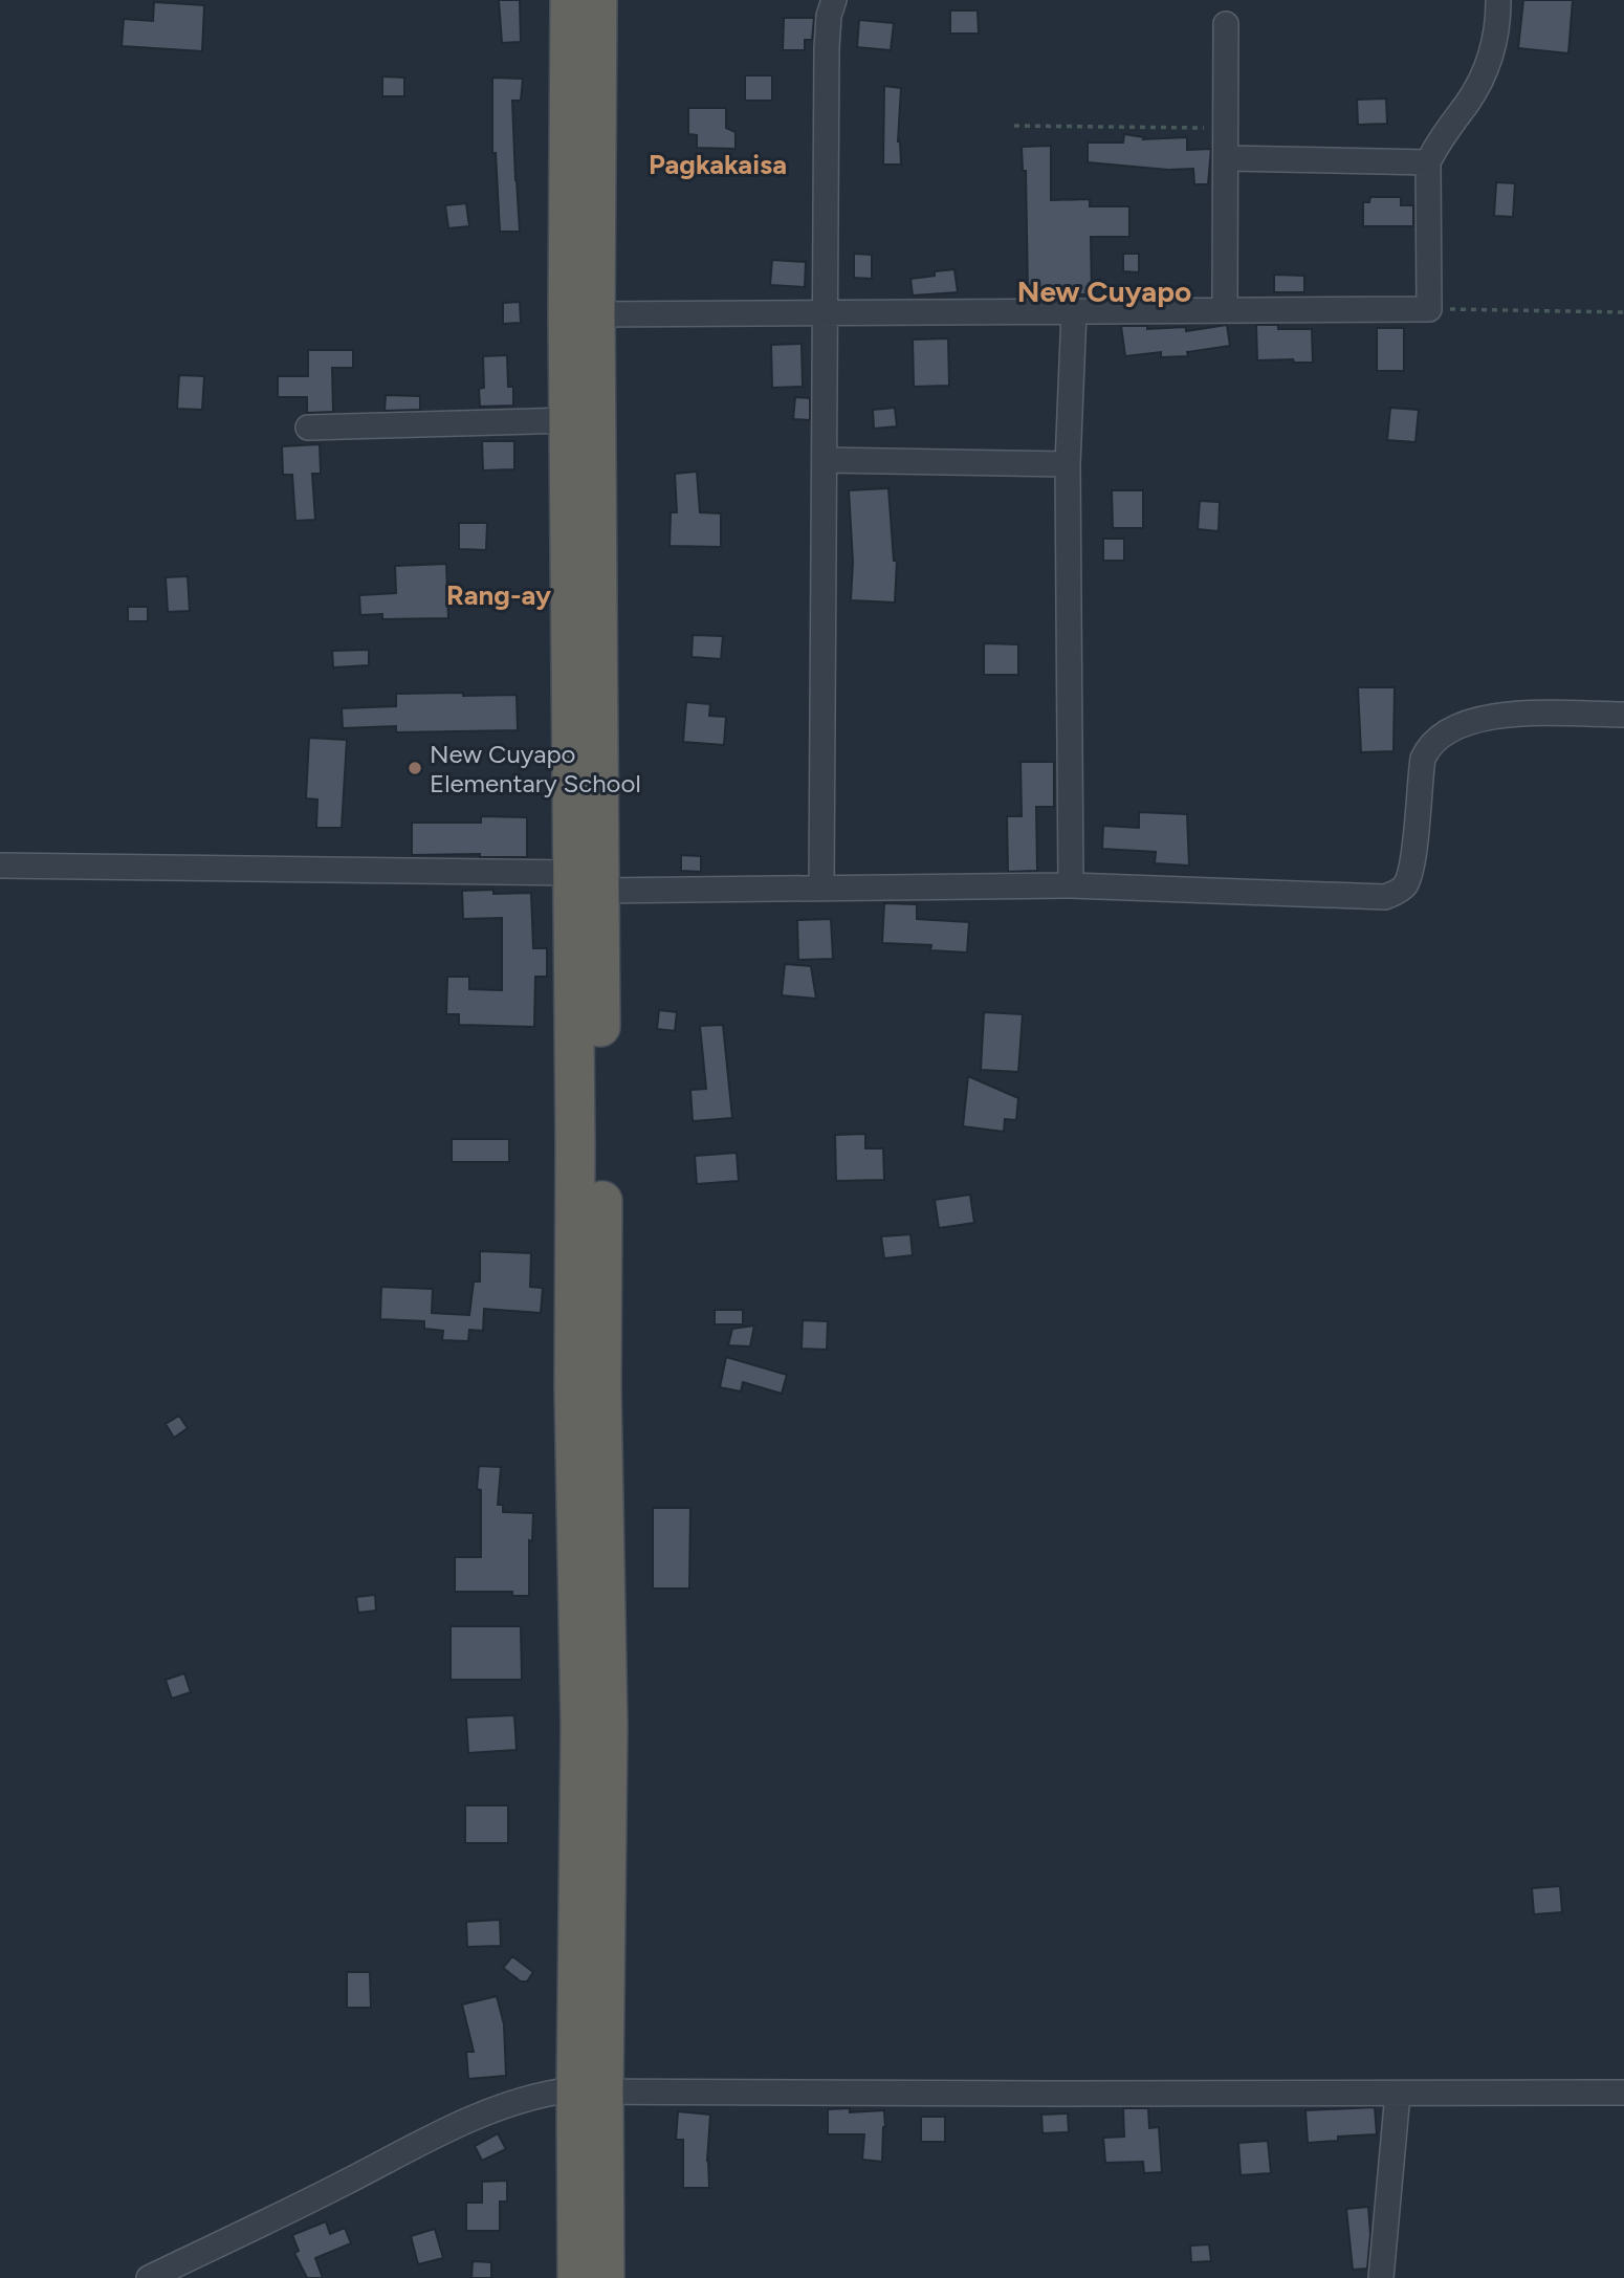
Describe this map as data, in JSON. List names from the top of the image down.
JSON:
{
  "districts": ["Pagkakaisa", "New Cuyapo", "Rang-ay"],
  "places": ["New Cuyapo Elementary School"]
}
